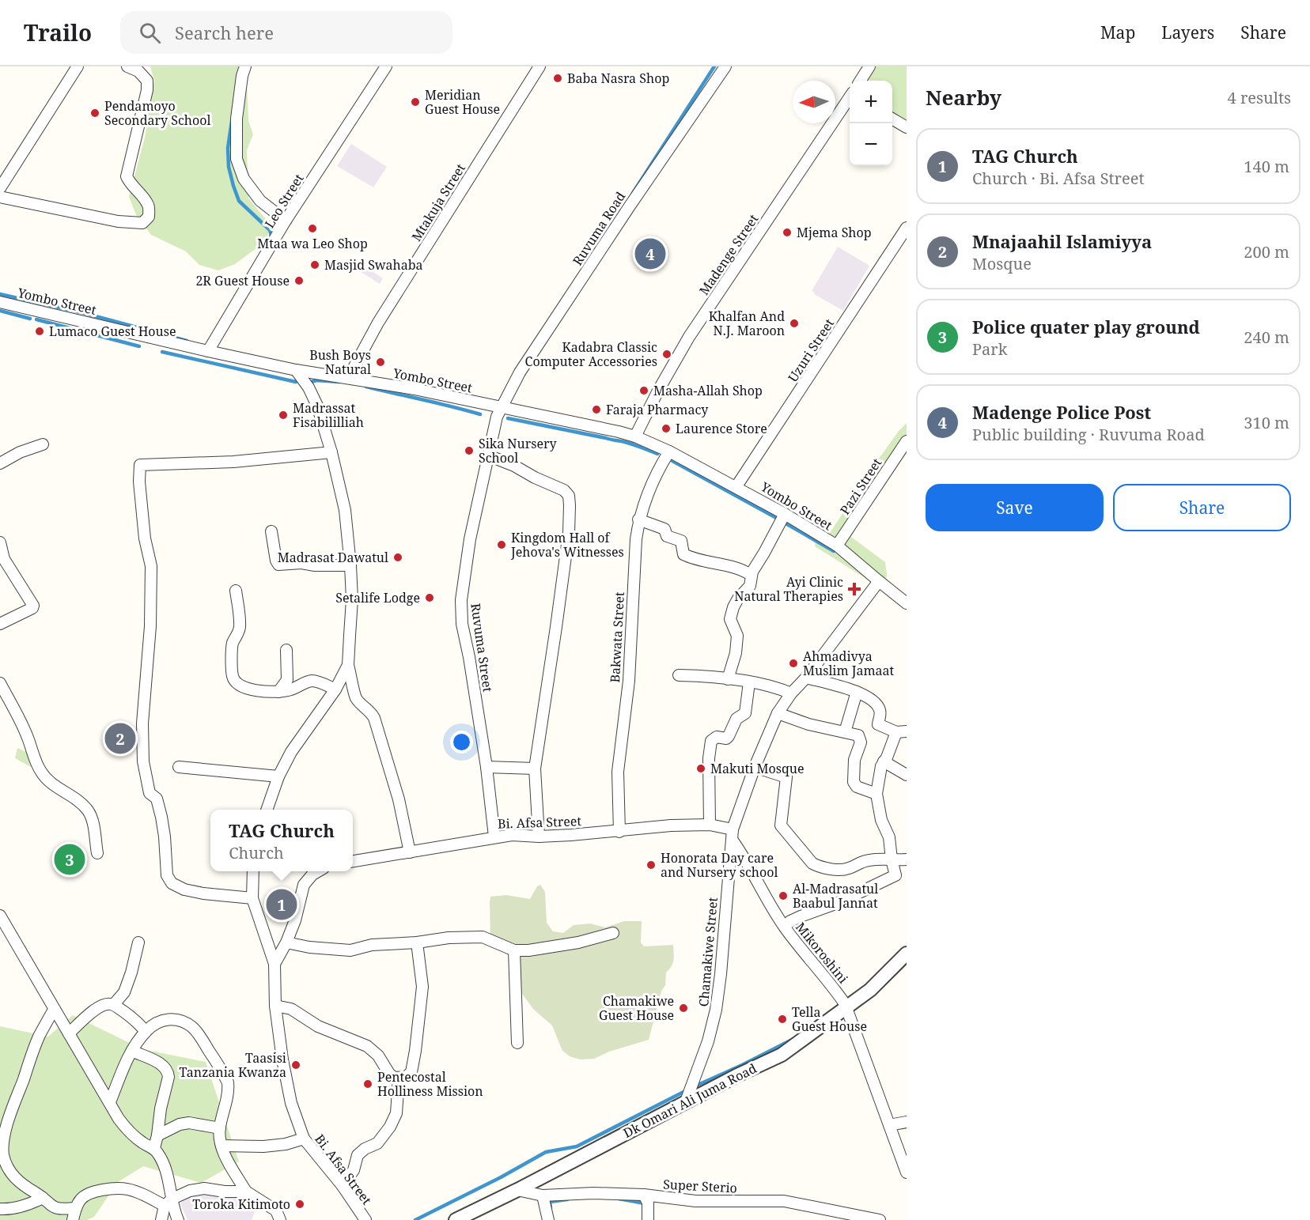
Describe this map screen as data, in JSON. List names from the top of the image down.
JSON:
{
  "streets": {
    "street": [
      "Leo Street",
      "Mtakuja Street",
      "Ruvuma Road",
      "Madenge Street",
      "Yombo Street",
      "Uzuri Street",
      "Pazi Street",
      "Bakwata Street",
      "Ruvuma Street",
      "Bi. Afsa Street",
      "Chamakiwe Street",
      "Mikoroshini",
      "Dk Omari Ali Juma Road",
      "Super Sterio"
    ]
  },
  "crossings": [
    ["Leo Street", "Yombo Street"],
    ["Mtakuja Street", "Yombo Street"],
    ["Ruvuma Road", "Yombo Street"],
    ["Ruvuma Road", "Ruvuma Street"],
    ["Madenge Street", "Yombo Street"],
    ["Yombo Street", "Uzuri Street"],
    ["Yombo Street", "Pazi Street"],
    ["Yombo Street", "Bakwata Street"],
    ["Yombo Street", "Ruvuma Street"],
    ["Yombo Street", "Chamakiwe Street"],
    ["Bakwata Street", "Bi. Afsa Street"],
    ["Ruvuma Street", "Bi. Afsa Street"],
    ["Bi. Afsa Street", "Chamakiwe Street"],
    ["Chamakiwe Street", "Mikoroshini"],
    ["Chamakiwe Street", "Dk Omari Ali Juma Road"],
    ["Mikoroshini", "Dk Omari Ali Juma Road"],
    ["Dk Omari Ali Juma Road", "Super Sterio"]
  ],
  "places": {
    "other": [
      "Baba Nasra Shop",
      "Meridian Guest House",
      "Pendamoyo Secondary School",
      "Mtaa wa Leo Shop",
      "Mjema Shop",
      "Masjid Swahaba",
      "2R Guest House",
      "Khalfan And N.J. Maroon",
      "Lumaco Guest House",
      "Kadabra Classic Computer Accessories",
      "Bush Boys Natural",
      "Masha-Allah Shop",
      "Faraja Pharmacy",
      "Madrassat Fisabililliah",
      "Laurence Store",
      "Sika Nursery School",
      "Kingdom Hall of Jehova's Witnesses",
      "Madrasat Dawatul",
      "Setalife Lodge",
      "Ahmadivya Muslim Jamaat",
      "Makuti Mosque",
      "Honorata Day care and Nursery school",
      "Al-Madrasatul Baabul Jannat",
      "Chamakiwe Guest House",
      "Tella Guest House",
      "Taasisi Tanzania Kwanza",
      "Pentecostal Holliness Mission",
      "Toroka Kitimoto"
    ],
    "health": ["Ayi Clinic Natural Therapies"]
  },
  "north": "left",
  "page": {
    "header": "Trailo",
    "search": "Search here",
    "nav": ["Map", "Layers", "Share"],
    "heading": ["Nearby", "4 results"],
    "map_buttons": ["+", "−"],
    "list": [
      {
        "mark": "1",
        "name": "TAG Church",
        "note": "Church · Bi. Afsa Street",
        "value": "140 m"
      },
      {
        "mark": "2",
        "name": "Mnajaahil Islamiyya",
        "note": "Mosque",
        "value": "200 m"
      },
      {
        "mark": "3",
        "name": "Police quater play ground",
        "note": "Park",
        "value": "240 m"
      },
      {
        "mark": "4",
        "name": "Madenge Police Post",
        "note": "Public building · Ruvuma Road",
        "value": "310 m"
      }
    ],
    "pins": [
      "4",
      "2",
      "3",
      "1"
    ],
    "buttons": ["Save", "Share"],
    "popup": ["TAG Church", "Church"]
  }
}
